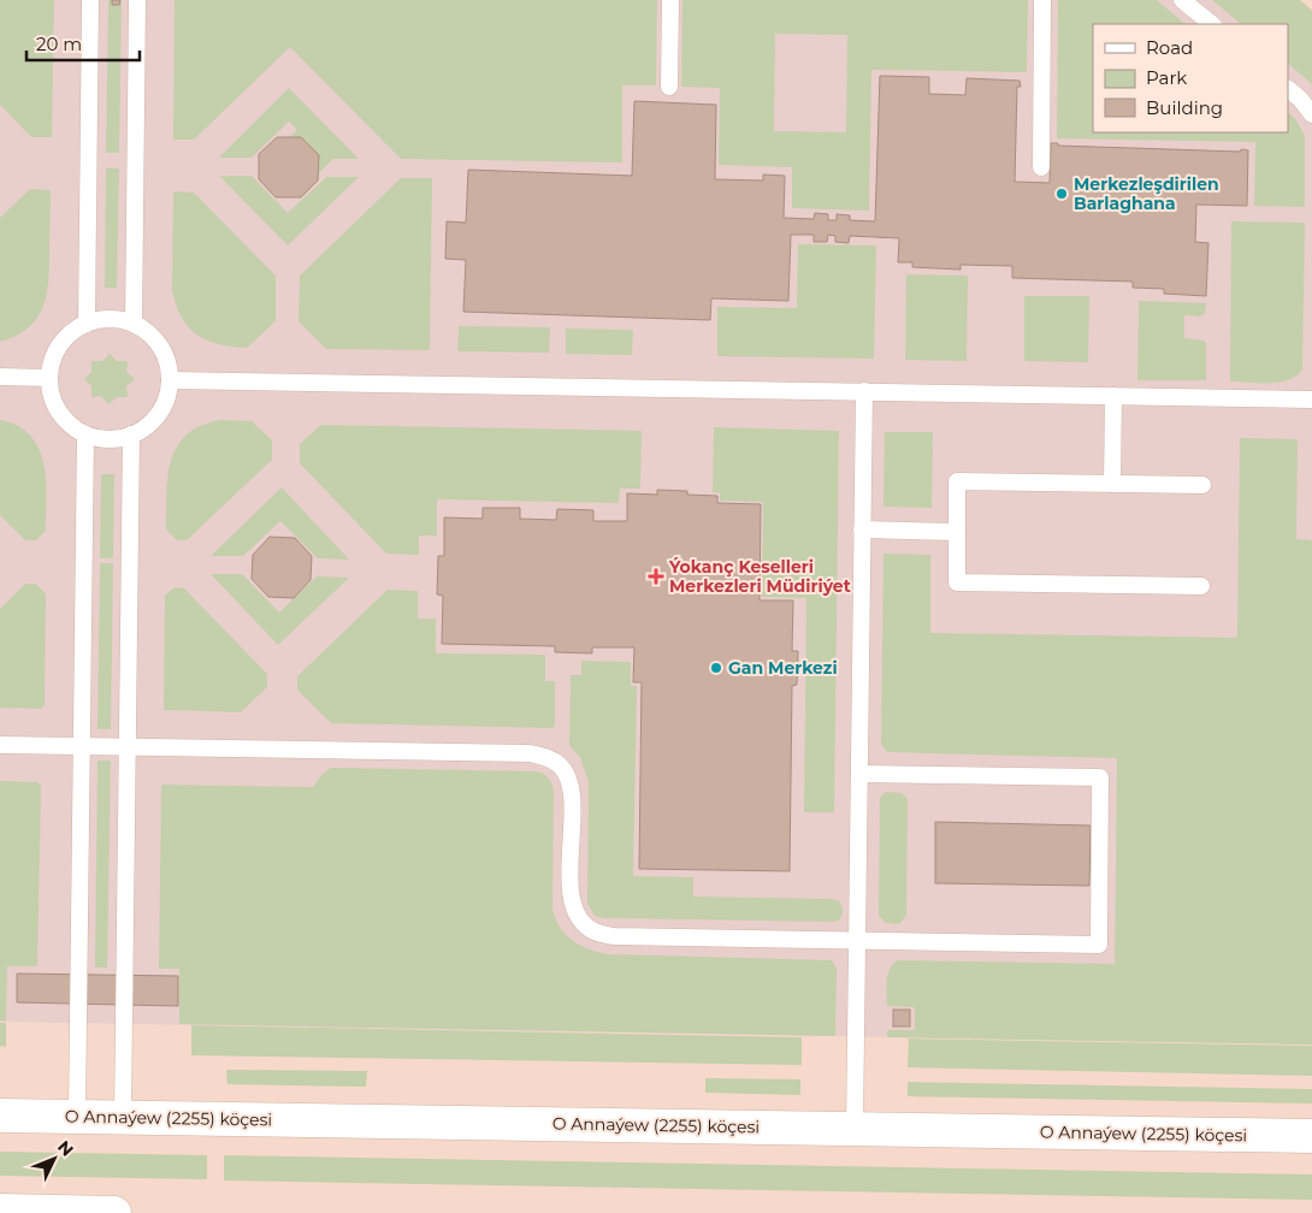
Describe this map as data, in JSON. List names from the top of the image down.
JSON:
{
  "streets": {
    "main road": ["O Annaýew (2255) köçesi"]
  },
  "places": {
    "other": ["Merkezleşdirilen Barlaghana", "Gan Merkezi"],
    "health": ["Ýokanç Keselleri Merkezleri Müdiriýet"]
  },
  "legend": ["Road", "Park", "Building"],
  "scale_bar": "20 m",
  "north": "top right"
}
